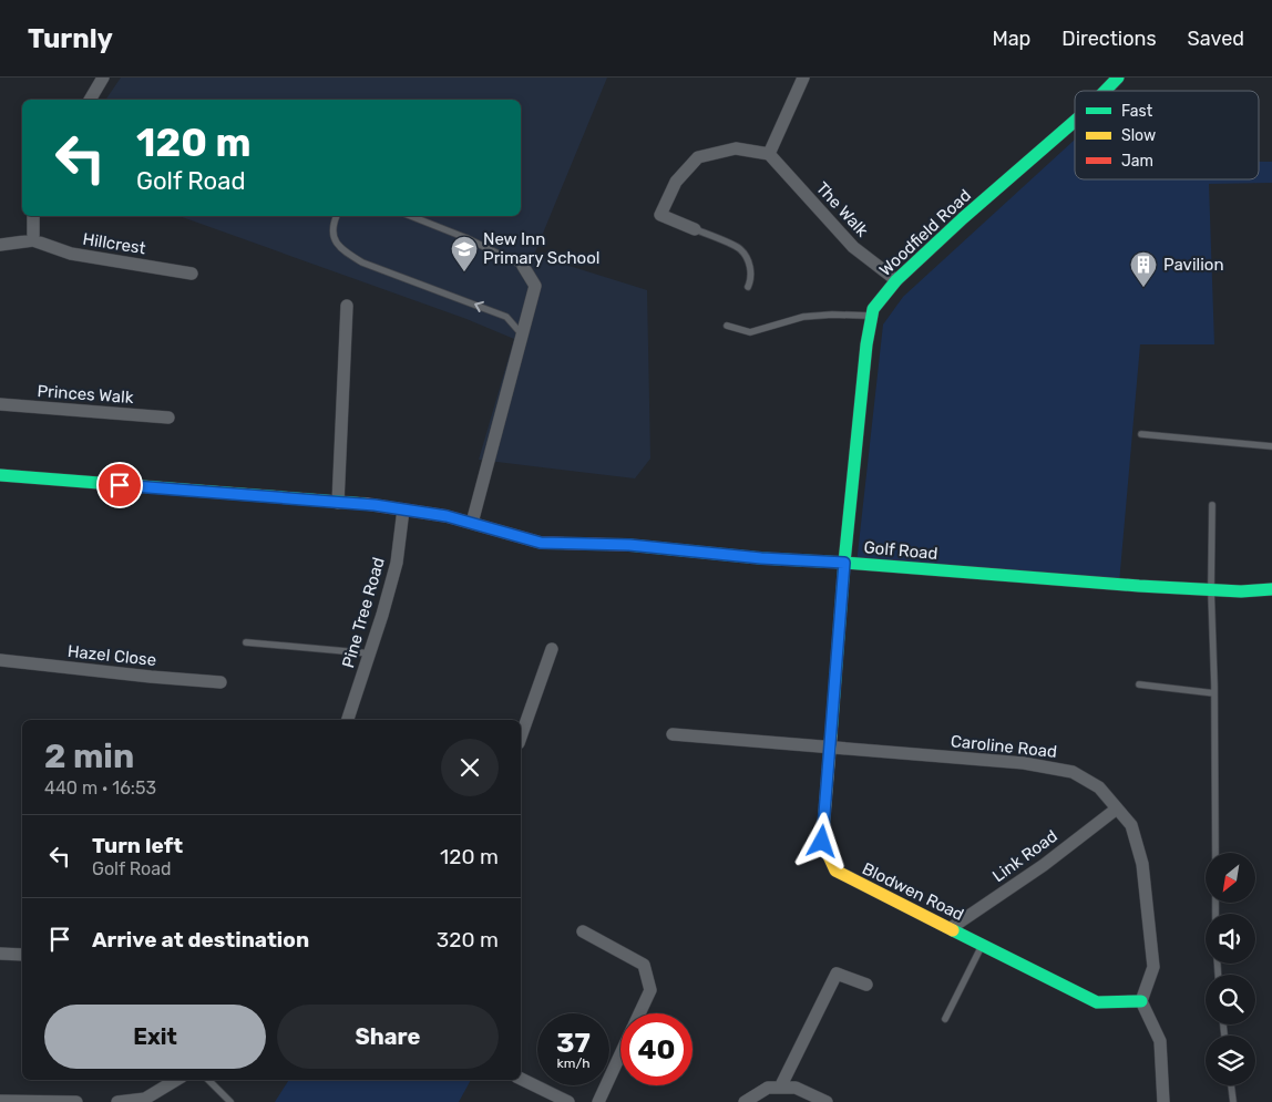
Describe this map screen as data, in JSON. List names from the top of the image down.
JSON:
{
  "streets": {
    "street": [
      "The Walk",
      "Woodfield Road",
      "Hillcrest",
      "Princes Walk",
      "Golf Road",
      "Pine Tree Road",
      "Hazel Close",
      "Caroline Road",
      "Link Road",
      "Blodwen Road"
    ]
  },
  "crossings": [
    ["The Walk", "Woodfield Road"],
    ["Woodfield Road", "Golf Road"],
    ["Woodfield Road", "Blodwen Road"],
    ["Golf Road", "Pine Tree Road"],
    ["Golf Road", "Blodwen Road"],
    ["Caroline Road", "Link Road"],
    ["Caroline Road", "Blodwen Road"],
    ["Link Road", "Blodwen Road"]
  ],
  "places": {
    "school or university": ["New Inn Primary School"],
    "building": ["Pavilion"]
  },
  "legend": ["Fast", "Slow", "Jam"],
  "north": "bottom left",
  "page": {
    "header": "Turnly",
    "nav": ["Map", "Directions", "Saved"],
    "turn": ["120 m", "Golf Road"],
    "heading": ["2 min", "440 m · 16:53"],
    "list": [
      {
        "name": "Turn left",
        "note": "Golf Road",
        "value": "120 m"
      },
      {
        "name": "Arrive at destination",
        "value": "320 m"
      }
    ],
    "buttons": ["Exit", "Share"],
    "speed": "37 km/h",
    "limit": "40"
  }
}
